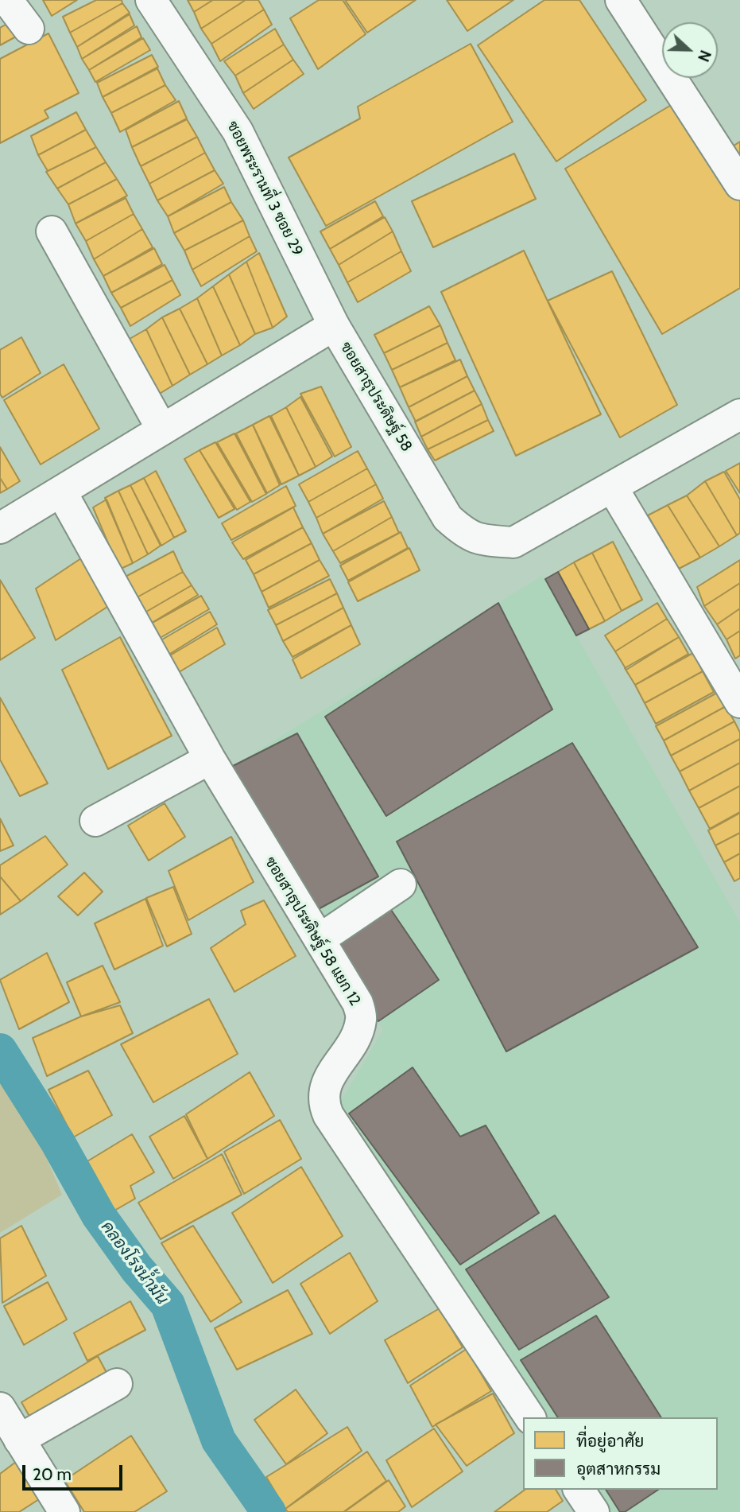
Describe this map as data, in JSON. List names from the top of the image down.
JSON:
{
  "streets": {
    "street": ["ซอยพระรามที่ 3 ซอย 29", "ซอยสาธุประดิษฐ์ 58", "ซอยสาธุประดิษฐ์ 58 แยก 12"]
  },
  "crossings": [
    ["ซอยพระรามที่ 3 ซอย 29", "ซอยสาธุประดิษฐ์ 58"],
    ["ซอยสาธุประดิษฐ์ 58", "ซอยสาธุประดิษฐ์ 58 แยก 12"]
  ],
  "water": ["คลองโรงน้ำมัน"],
  "legend": ["ที่อยู่อาศัย", "อุตสาหกรรม"],
  "scale_bar": "20 m",
  "north": "right"
}
